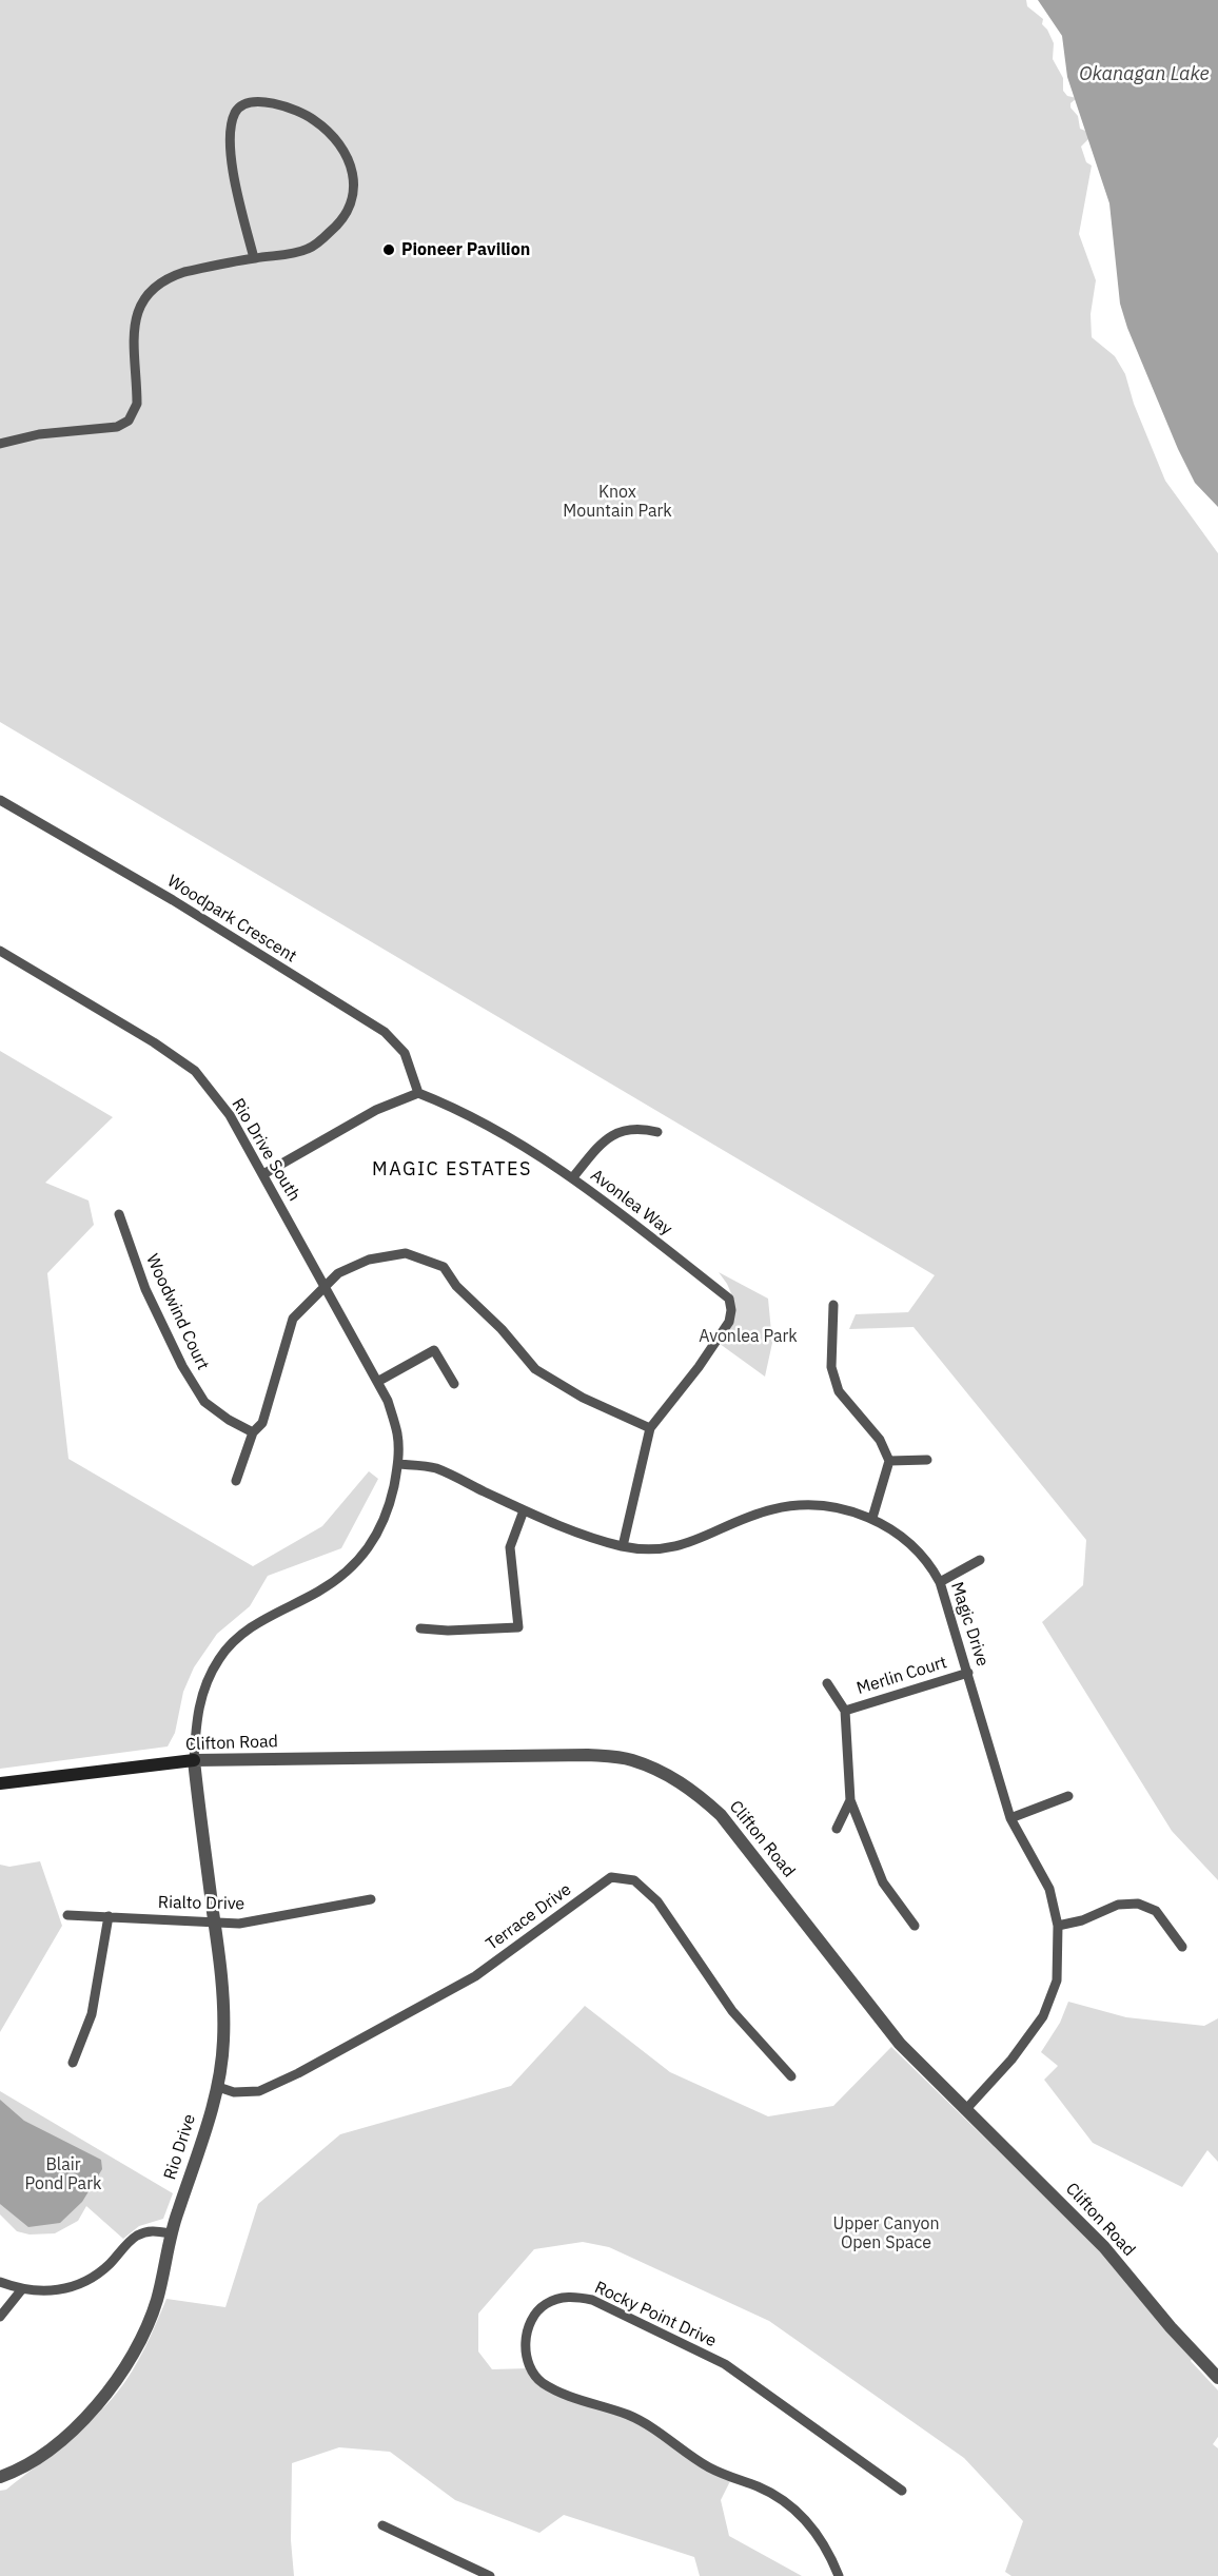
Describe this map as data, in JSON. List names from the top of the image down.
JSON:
{
  "streets": {
    "main road": ["Clifton Road"],
    "street": [
      "Woodpark Crescent",
      "Rio Drive South",
      "Avonlea Way",
      "Woodwind Court",
      "Magic Drive",
      "Merlin Court",
      "Rialto Drive",
      "Terrace Drive",
      "Rio Drive",
      "Rocky Point Drive"
    ]
  },
  "crossings": [
    ["Woodpark Crescent", "Avonlea Way"],
    ["Rio Drive South", "Magic Drive"],
    ["Rio Drive South", "Clifton Road"],
    ["Rio Drive South", "Rio Drive"],
    ["Avonlea Way", "Magic Drive"],
    ["Magic Drive", "Merlin Court"],
    ["Magic Drive", "Clifton Road"],
    ["Clifton Road", "Rio Drive"],
    ["Rialto Drive", "Rio Drive"],
    ["Terrace Drive", "Rio Drive"]
  ],
  "districts": ["MAGIC ESTATES"],
  "water": ["Okanagan Lake"],
  "parks": [
    "Knox Mountain Park",
    "Avonlea Park",
    "Blair Pond Park",
    "Upper Canyon Open Space"
  ],
  "places": ["Pioneer Pavilion"]
}
